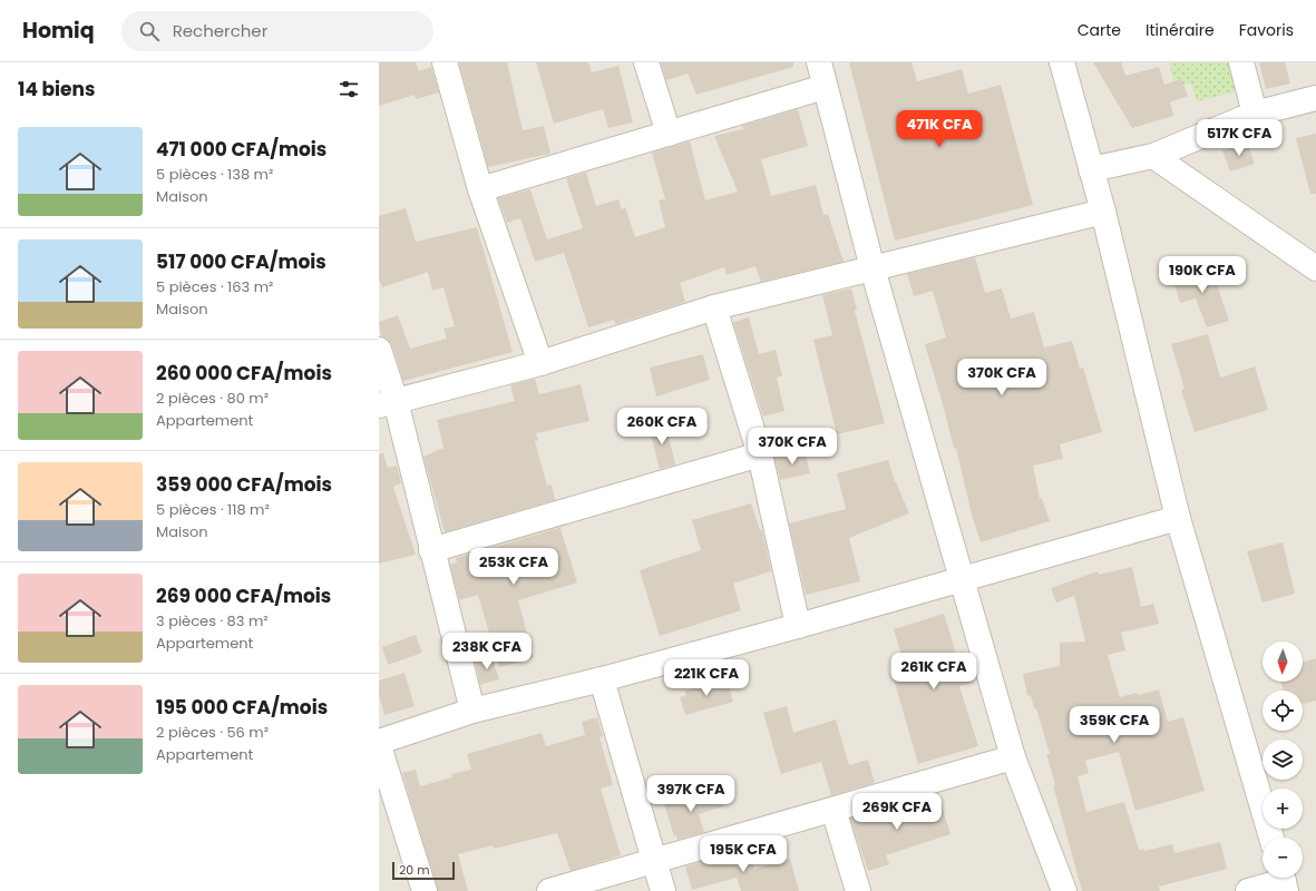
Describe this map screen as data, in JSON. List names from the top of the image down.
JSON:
{
  "scale_bar": "20 m",
  "north": "bottom",
  "page": {
    "header": "Homiq",
    "search": "Rechercher",
    "nav": ["Carte", "Itinéraire", "Favoris"],
    "heading": "14 biens",
    "price": [
      "471K CFA",
      "517K CFA",
      "190K CFA",
      "370K CFA",
      "260K CFA",
      "370K CFA",
      "253K CFA",
      "238K CFA",
      "261K CFA",
      "221K CFA",
      "359K CFA",
      "397K CFA",
      "269K CFA",
      "195K CFA"
    ],
    "list": [
      {
        "name": "471 000 CFA/mois",
        "note": "5 pièces · 138 m² · Maison"
      },
      {
        "name": "517 000 CFA/mois",
        "note": "5 pièces · 163 m² · Maison"
      },
      {
        "name": "260 000 CFA/mois",
        "note": "2 pièces · 80 m² · Appartement"
      },
      {
        "name": "359 000 CFA/mois",
        "note": "5 pièces · 118 m² · Maison"
      },
      {
        "name": "269 000 CFA/mois",
        "note": "3 pièces · 83 m² · Appartement"
      },
      {
        "name": "195 000 CFA/mois",
        "note": "2 pièces · 56 m² · Appartement"
      }
    ],
    "map_buttons": ["+", "−"],
    "scale": "20 m"
  }
}
